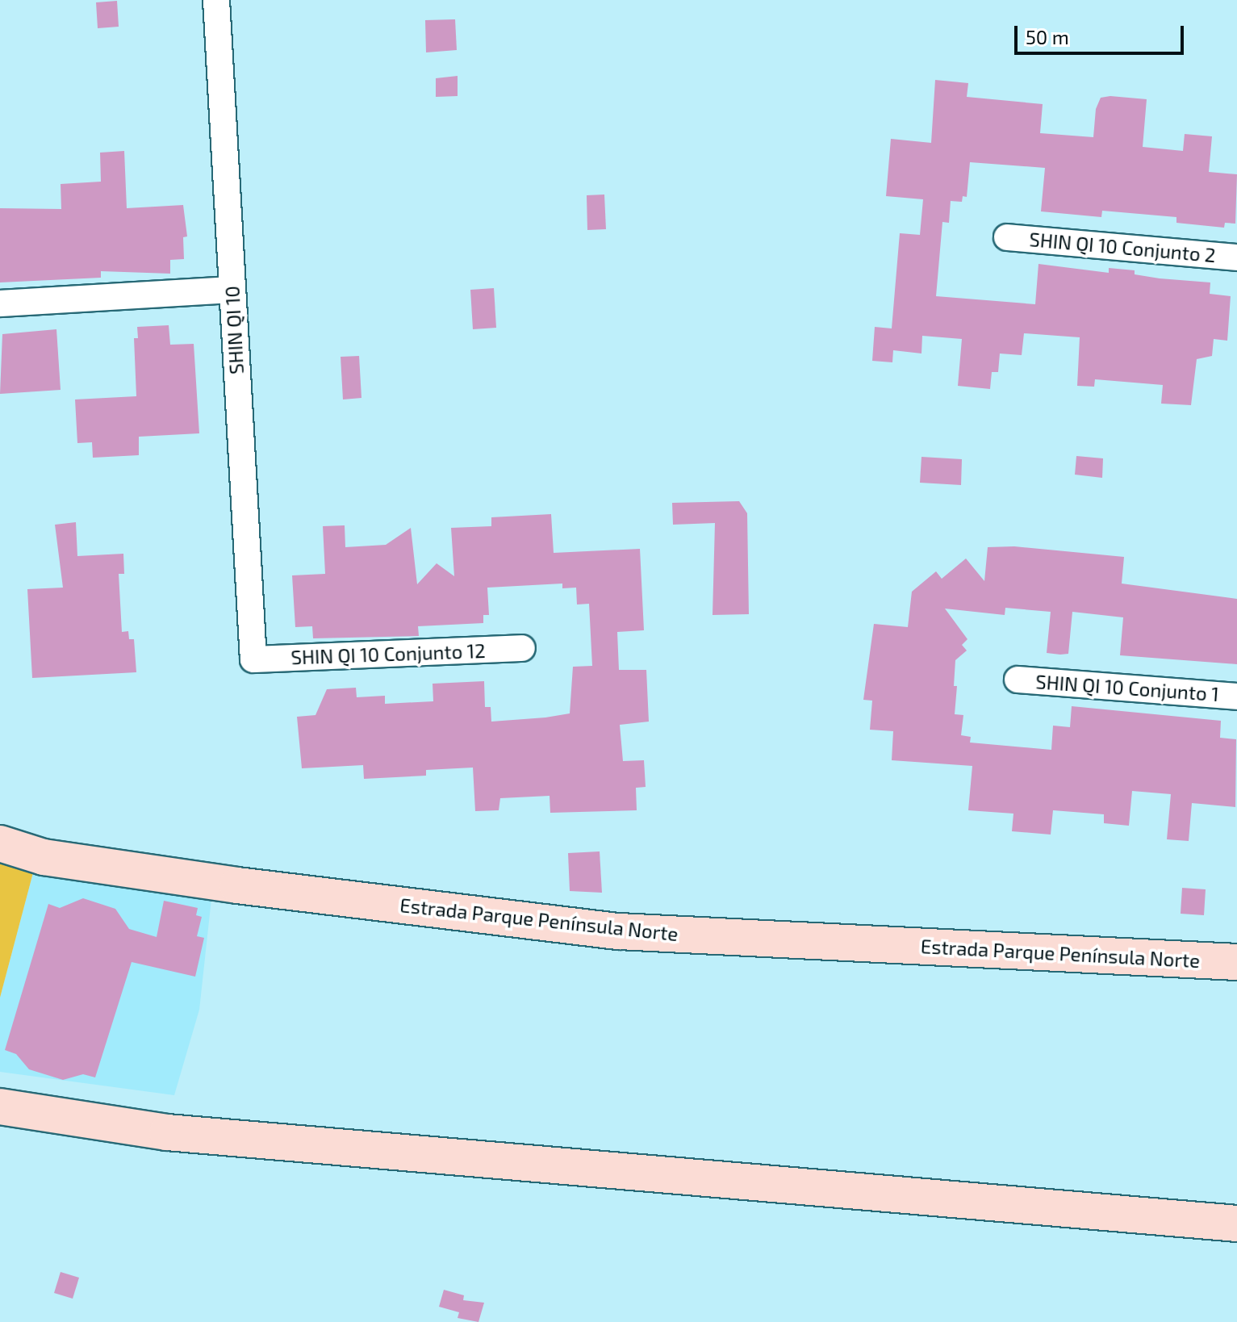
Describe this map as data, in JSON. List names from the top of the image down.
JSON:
{
  "streets": {
    "main road": ["Estrada Parque Península Norte"],
    "street": [
      "SHIN QI 10 Conjunto 2",
      "SHIN QI 10",
      "SHIN QI 10 Conjunto 12",
      "SHIN QI 10 Conjunto 1"
    ]
  },
  "crossings": [
    ["SHIN QI 10", "SHIN QI 10 Conjunto 12"]
  ],
  "scale_bar": "50 m"
}
